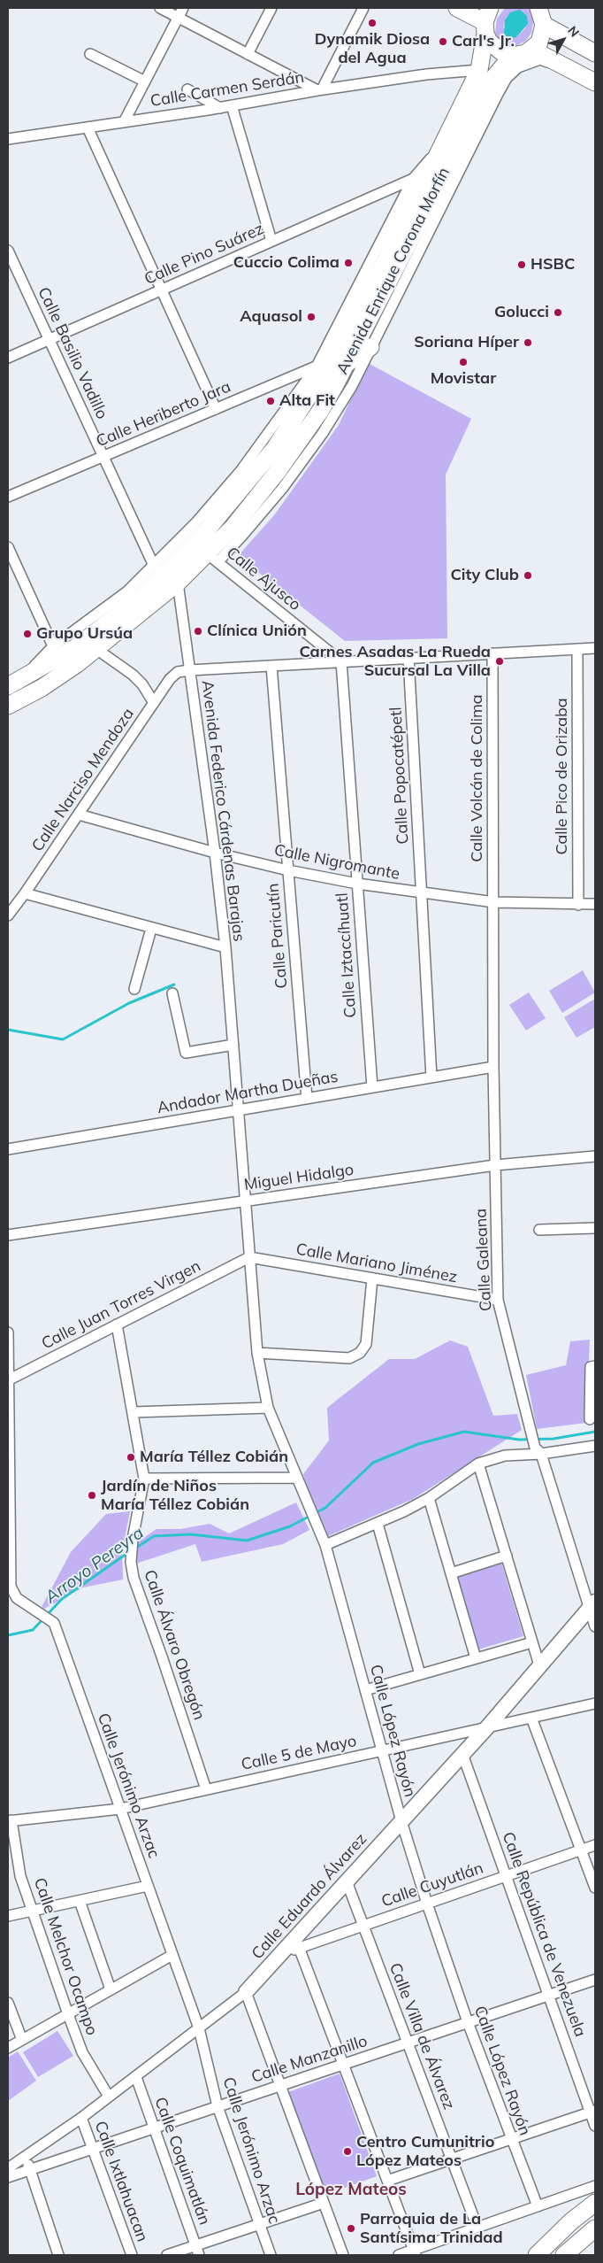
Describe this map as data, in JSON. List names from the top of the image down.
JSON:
{
  "streets": {
    "main road": ["Avenida Enrique Corona Morfín"],
    "street": [
      "Calle Carmen Serdán",
      "Calle Pino Suárez",
      "Calle Basilio Vadillo",
      "Calle Heriberto Jara",
      "Calle Ajusco",
      "Calle Popocatépetl",
      "Calle Pico de Orizaba",
      "Calle Volcán de Colima",
      "Calle Narciso Mendoza",
      "Avenida Federico Cárdenas Barajas",
      "Calle Nigromante",
      "Calle Paricutín",
      "Calle Iztaccíhuatl",
      "Andador Martha Dueñas",
      "Miguel Hidalgo",
      "Calle Galeana",
      "Calle Mariano Jiménez",
      "Calle Juan Torres Virgen",
      "Calle Álvaro Obregón",
      "Calle López Rayón",
      "Calle 5 de Mayo",
      "Calle Jerónimo Arzac",
      "Calle Cuyutlán",
      "Calle Eduardo Álvarez",
      "Calle República de Venezuela",
      "Calle Melchor Ocampo",
      "Calle Villa de Álvarez",
      "Calle Manzanillo",
      "Calle Coquimatlán",
      "Calle Ixtlahuacan"
    ]
  },
  "crossings": [
    ["Calle Carmen Serdán", "Avenida Enrique Corona Morfín"],
    ["Calle Pino Suárez", "Calle Basilio Vadillo"],
    ["Avenida Enrique Corona Morfín", "Calle Heriberto Jara"],
    ["Avenida Enrique Corona Morfín", "Calle Ajusco"],
    ["Calle Basilio Vadillo", "Calle Heriberto Jara"],
    ["Calle Ajusco", "Avenida Federico Cárdenas Barajas"],
    ["Calle Ajusco", "Calle Iztaccíhuatl"],
    ["Calle Popocatépetl", "Avenida Federico Cárdenas Barajas"],
    ["Calle Popocatépetl", "Calle Nigromante"],
    ["Calle Popocatépetl", "Andador Martha Dueñas"],
    ["Calle Pico de Orizaba", "Avenida Federico Cárdenas Barajas"],
    ["Calle Pico de Orizaba", "Calle Nigromante"],
    ["Calle Volcán de Colima", "Avenida Federico Cárdenas Barajas"],
    ["Calle Volcán de Colima", "Calle Nigromante"],
    ["Calle Volcán de Colima", "Calle Galeana"],
    ["Calle Narciso Mendoza", "Avenida Federico Cárdenas Barajas"],
    ["Calle Narciso Mendoza", "Calle Nigromante"],
    ["Avenida Federico Cárdenas Barajas", "Calle Nigromante"],
    ["Avenida Federico Cárdenas Barajas", "Calle Paricutín"],
    ["Avenida Federico Cárdenas Barajas", "Calle Iztaccíhuatl"],
    ["Avenida Federico Cárdenas Barajas", "Andador Martha Dueñas"],
    ["Avenida Federico Cárdenas Barajas", "Miguel Hidalgo"],
    ["Avenida Federico Cárdenas Barajas", "Calle Mariano Jiménez"],
    ["Avenida Federico Cárdenas Barajas", "Calle Juan Torres Virgen"],
    ["Avenida Federico Cárdenas Barajas", "Calle López Rayón"],
    ["Calle Nigromante", "Calle Paricutín"],
    ["Calle Nigromante", "Calle Iztaccíhuatl"],
    ["Calle Nigromante", "Calle Galeana"],
    ["Calle Paricutín", "Andador Martha Dueñas"],
    ["Calle Iztaccíhuatl", "Andador Martha Dueñas"],
    ["Andador Martha Dueñas", "Calle Galeana"],
    ["Miguel Hidalgo", "Calle Galeana"],
    ["Calle Galeana", "Calle Mariano Jiménez"],
    ["Calle Galeana", "Calle Eduardo Álvarez"],
    ["Calle Mariano Jiménez", "Calle Juan Torres Virgen"],
    ["Calle Mariano Jiménez", "Calle López Rayón"],
    ["Calle Juan Torres Virgen", "Calle Álvaro Obregón"],
    ["Calle Juan Torres Virgen", "Calle López Rayón"],
    ["Calle Juan Torres Virgen", "Calle Jerónimo Arzac"],
    ["Calle Álvaro Obregón", "Calle 5 de Mayo"],
    ["Calle López Rayón", "Calle 5 de Mayo"],
    ["Calle López Rayón", "Calle Cuyutlán"],
    ["Calle López Rayón", "Calle Eduardo Álvarez"],
    ["Calle López Rayón", "Calle Manzanillo"],
    ["Calle 5 de Mayo", "Calle Jerónimo Arzac"],
    ["Calle 5 de Mayo", "Calle Eduardo Álvarez"],
    ["Calle 5 de Mayo", "Calle Melchor Ocampo"],
    ["Calle Jerónimo Arzac", "Calle Eduardo Álvarez"],
    ["Calle Jerónimo Arzac", "Calle Manzanillo"],
    ["Calle Cuyutlán", "Calle Eduardo Álvarez"],
    ["Calle Cuyutlán", "Calle República de Venezuela"],
    ["Calle Cuyutlán", "Calle Villa de Álvarez"],
    ["Calle Eduardo Álvarez", "Calle República de Venezuela"],
    ["Calle Eduardo Álvarez", "Calle Melchor Ocampo"],
    ["Calle Eduardo Álvarez", "Calle Villa de Álvarez"],
    ["Calle Eduardo Álvarez", "Calle Coquimatlán"],
    ["Calle Eduardo Álvarez", "Calle Ixtlahuacan"],
    ["Calle República de Venezuela", "Calle Manzanillo"],
    ["Calle Villa de Álvarez", "Calle Manzanillo"],
    ["Calle Manzanillo", "Calle Coquimatlán"],
    ["Calle Manzanillo", "Calle Ixtlahuacan"]
  ],
  "districts": ["López Mateos"],
  "water": ["Arroyo Pereyra"],
  "places": [
    "Dynamik Diosa del Agua",
    "Carl's Jr.",
    "Cuccio Colima",
    "HSBC",
    "Golucci",
    "Aquasol",
    "Soriana Híper",
    "Movistar",
    "Alta Fit",
    "City Club",
    "Clínica Unión",
    "Grupo Ursúa",
    "Carnes Asadas La Rueda Sucursal La Villa",
    "María Téllez Cobián",
    "Jardín de Niños María Téllez Cobián",
    "Centro Cumunitrio López Mateos",
    "Parroquia de La Santísima Trinidad"
  ],
  "north": "top right"
}
